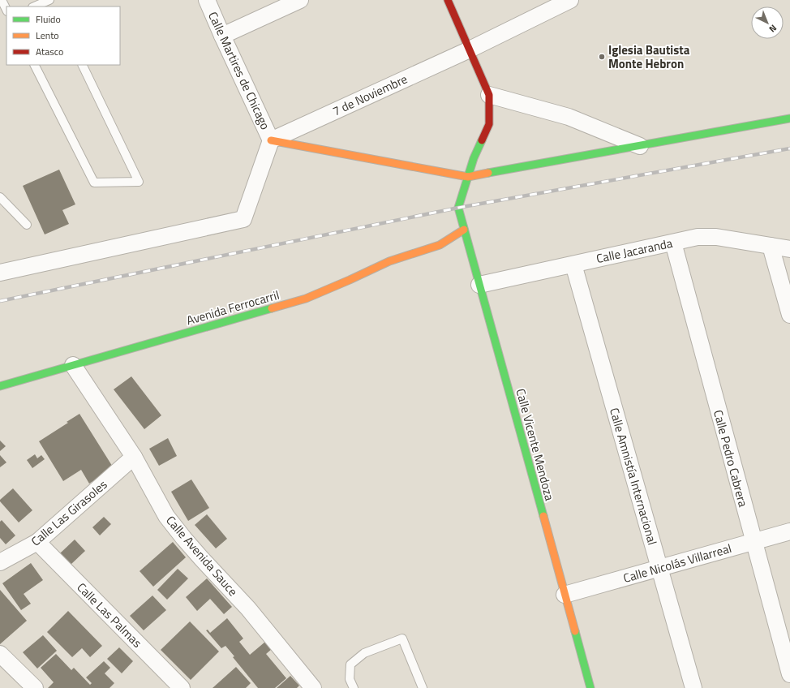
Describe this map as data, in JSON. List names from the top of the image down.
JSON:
{
  "streets": {
    "street": [
      "Calle Martires de Chicago",
      "7 de Noviembre",
      "Calle Jacaranda",
      "Avenida Ferrocarril",
      "Calle Vicente Mendoza",
      "Calle Pedro Cabrera",
      "Calle Amnistía Internacional",
      "Calle Las Girasoles",
      "Calle Avenida Sauce",
      "Calle Nicolás Villarreal",
      "Calle Las Palmas"
    ]
  },
  "crossings": [
    ["Calle Martires de Chicago", "7 de Noviembre"],
    ["Calle Jacaranda", "Calle Vicente Mendoza"],
    ["Calle Jacaranda", "Calle Pedro Cabrera"],
    ["Calle Jacaranda", "Calle Amnistía Internacional"],
    ["Avenida Ferrocarril", "Calle Vicente Mendoza"],
    ["Avenida Ferrocarril", "Calle Avenida Sauce"],
    ["Calle Vicente Mendoza", "Calle Nicolás Villarreal"],
    ["Calle Pedro Cabrera", "Calle Nicolás Villarreal"],
    ["Calle Amnistía Internacional", "Calle Nicolás Villarreal"],
    ["Calle Las Girasoles", "Calle Avenida Sauce"],
    ["Calle Las Girasoles", "Calle Las Palmas"]
  ],
  "places": ["Iglesia Bautista Monte Hebron"],
  "legend": ["Fluido", "Lento", "Atasco"],
  "north": "bottom right"
}
